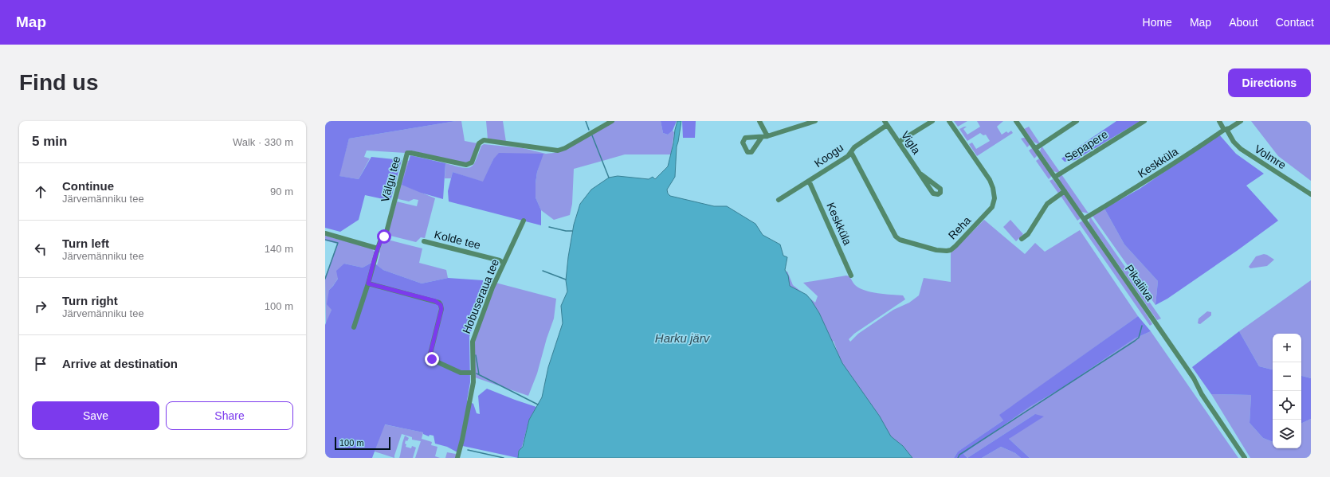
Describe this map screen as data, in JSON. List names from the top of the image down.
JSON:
{
  "streets": {
    "street": [
      "Vigla",
      "Sepapere",
      "Koogu",
      "Volmre",
      "Keskküla",
      "Välgu tee",
      "Reha",
      "Kolde tee",
      "Pikaliiva",
      "Hobuseraua tee"
    ]
  },
  "crossings": [
    ["Vigla", "Koogu"],
    ["Sepapere", "Pikaliiva"],
    ["Koogu", "Keskküla"],
    ["Koogu", "Reha"],
    ["Volmre", "Keskküla"],
    ["Keskküla", "Pikaliiva"],
    ["Kolde tee", "Hobuseraua tee"]
  ],
  "water": ["Harku järv"],
  "scale_bar": "100 m",
  "page": {
    "header": "Map",
    "nav": [
      "Home",
      "Map",
      "About",
      "Contact"
    ],
    "buttons": [
      "Directions",
      ["Save", "Share"]
    ],
    "title": "Find us",
    "heading": ["5 min", "Walk · 330 m"],
    "list": [
      ["Continue", "Järvemänniku tee", "90 m"],
      ["Turn left", "Järvemänniku tee", "140 m"],
      ["Turn right", "Järvemänniku tee", "100 m"],
      "Arrive at destination"
    ],
    "map_buttons": ["+", "−"],
    "scale": "100 m"
  }
}
